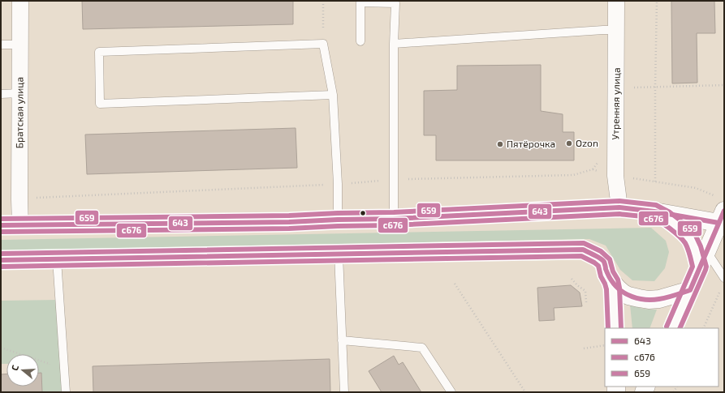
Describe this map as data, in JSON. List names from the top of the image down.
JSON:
{
  "streets": {
    "street": ["Утренняя улица", "Братская улица"]
  },
  "places": ["Ozon", "Пятёрочка"],
  "lines": ["transit line 659", "transit line 643", "transit line с676"],
  "legend": ["643", "с676", "659"],
  "north": "left"
}
